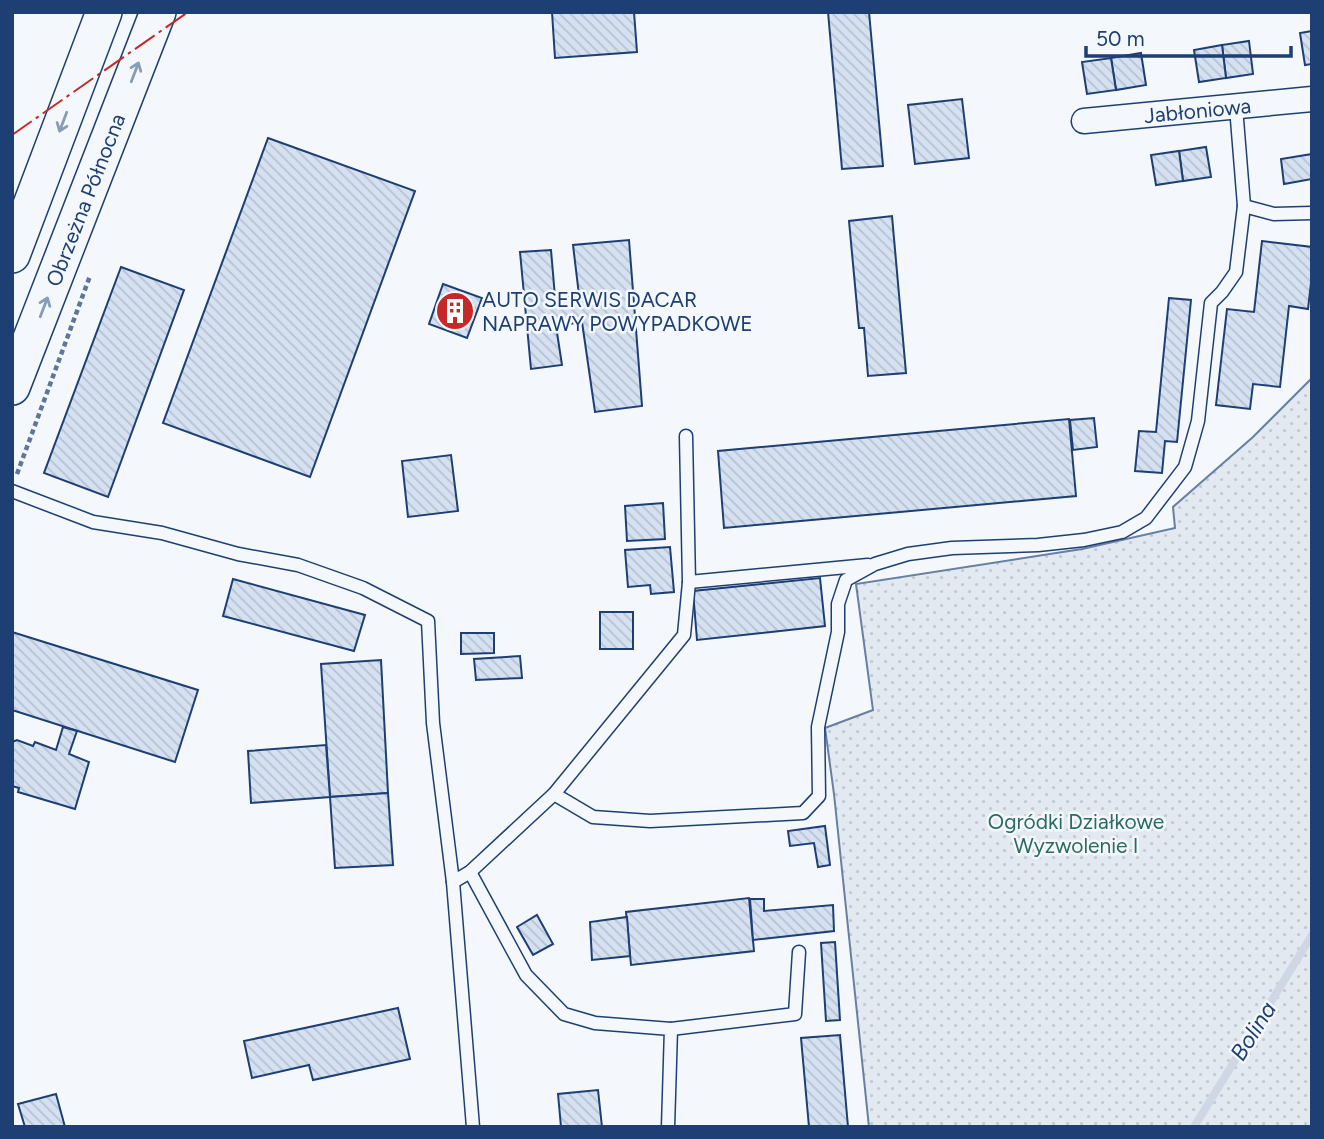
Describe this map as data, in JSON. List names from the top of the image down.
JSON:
{
  "streets": {
    "street": ["Jabłoniowa", "Obrzeżna Północna"]
  },
  "water": ["Bolina"],
  "parks": ["Ogródki Działkowe Wyzwolenie I"],
  "places": {
    "building": ["AUTO SERWIS DACAR NAPRAWY POWYPADKOWE"]
  },
  "scale_bar": "50 m"
}
